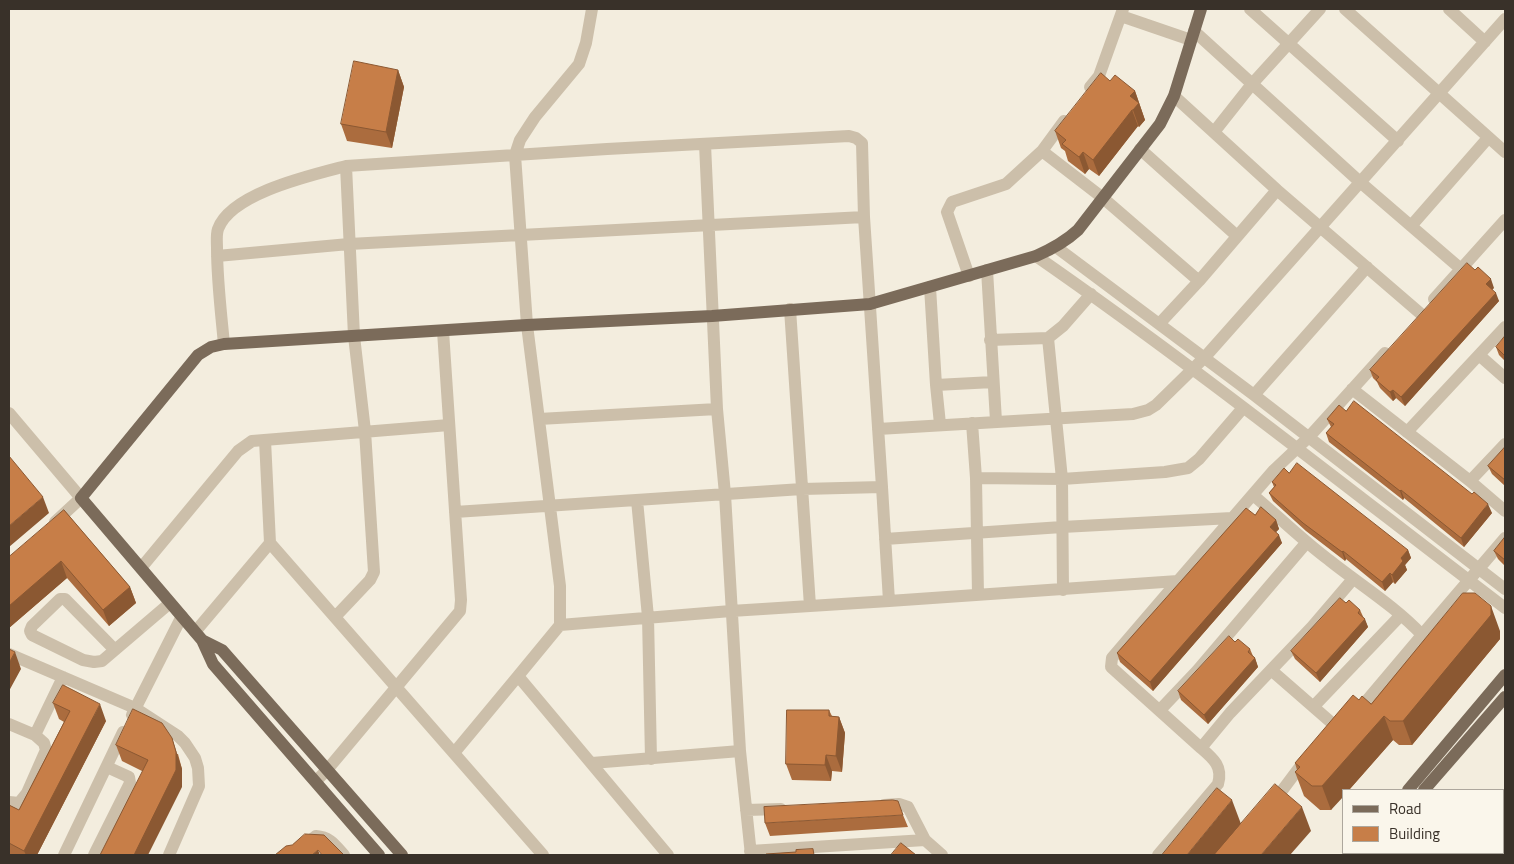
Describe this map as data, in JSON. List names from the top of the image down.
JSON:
{
  "legend": ["Road", "Building"]
}
